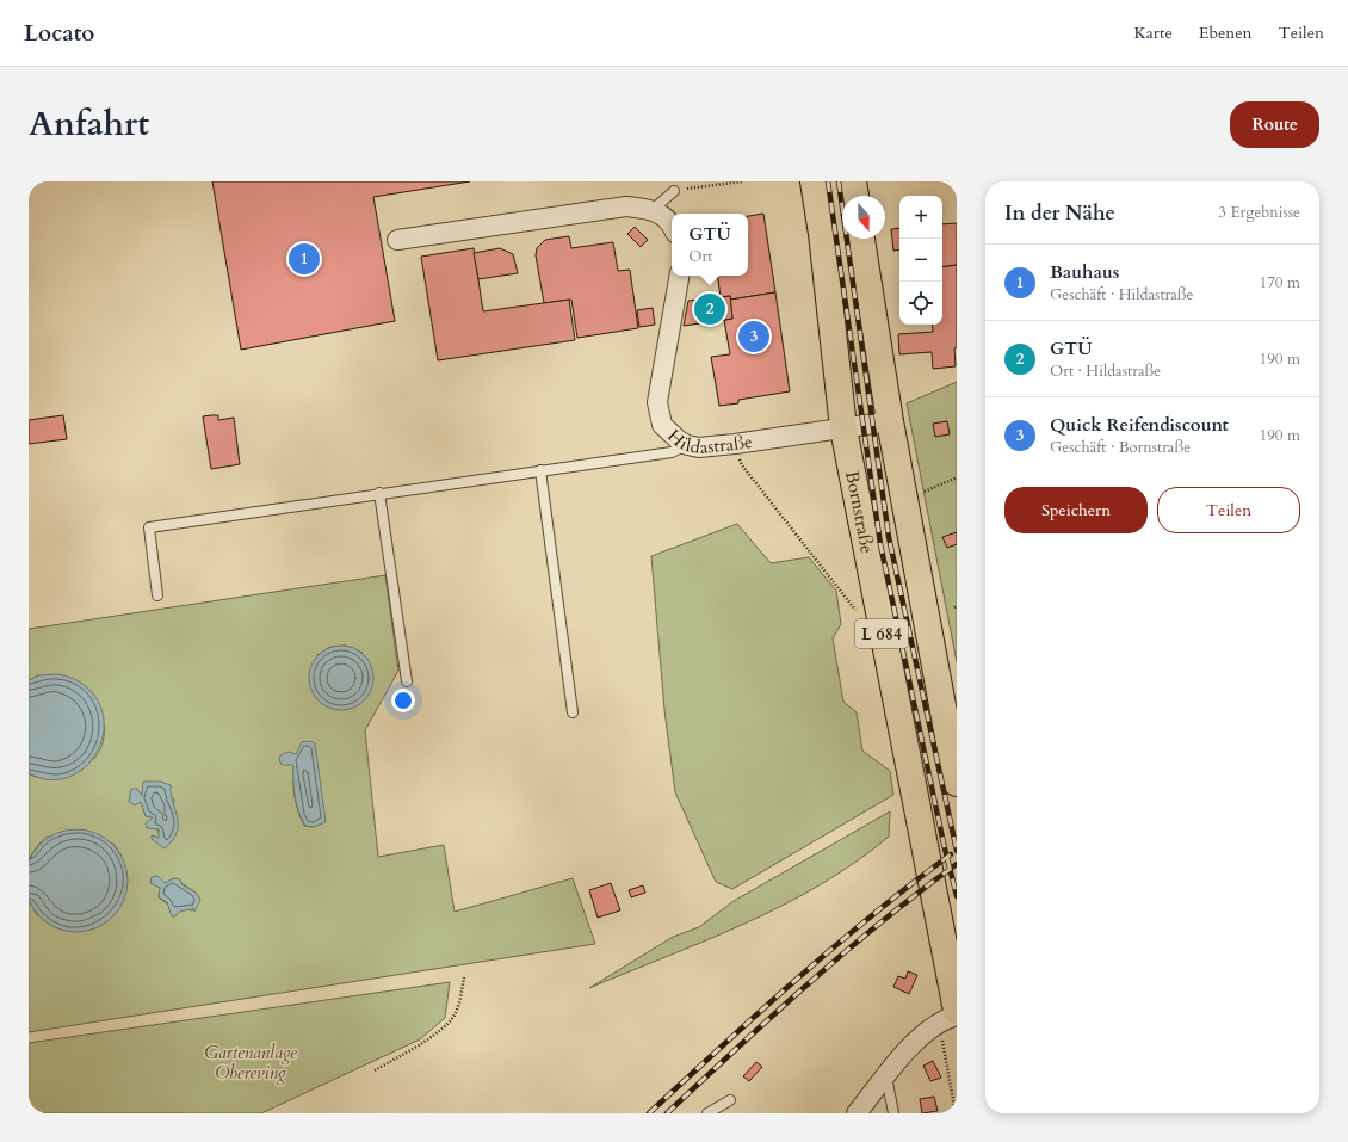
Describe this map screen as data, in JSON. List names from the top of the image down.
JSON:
{
  "streets": {
    "main road": ["Bornstraße", "L 684"],
    "street": ["Hildastraße"]
  },
  "crossings": [
    ["Hildastraße", "Bornstraße"],
    ["Hildastraße", "L 684"]
  ],
  "parks": ["Gartenanlage Obereving"],
  "north": "bottom",
  "page": {
    "header": "Locato",
    "nav": ["Karte", "Ebenen", "Teilen"],
    "title": "Anfahrt",
    "buttons": [
      "Route",
      ["Speichern", "Teilen"]
    ],
    "heading": ["In der Nähe", "3 Ergebnisse"],
    "map_buttons": ["+", "−"],
    "popup": ["GTÜ", "Ort"],
    "pins": ["1", "2", "3"],
    "list": [
      {
        "mark": "1",
        "name": "Bauhaus",
        "note": "Geschäft · Hildastraße",
        "value": "170 m"
      },
      {
        "mark": "2",
        "name": "GTÜ",
        "note": "Ort · Hildastraße",
        "value": "190 m"
      },
      {
        "mark": "3",
        "name": "Quick Reifendiscount",
        "note": "Geschäft · Bornstraße",
        "value": "190 m"
      }
    ]
  }
}
